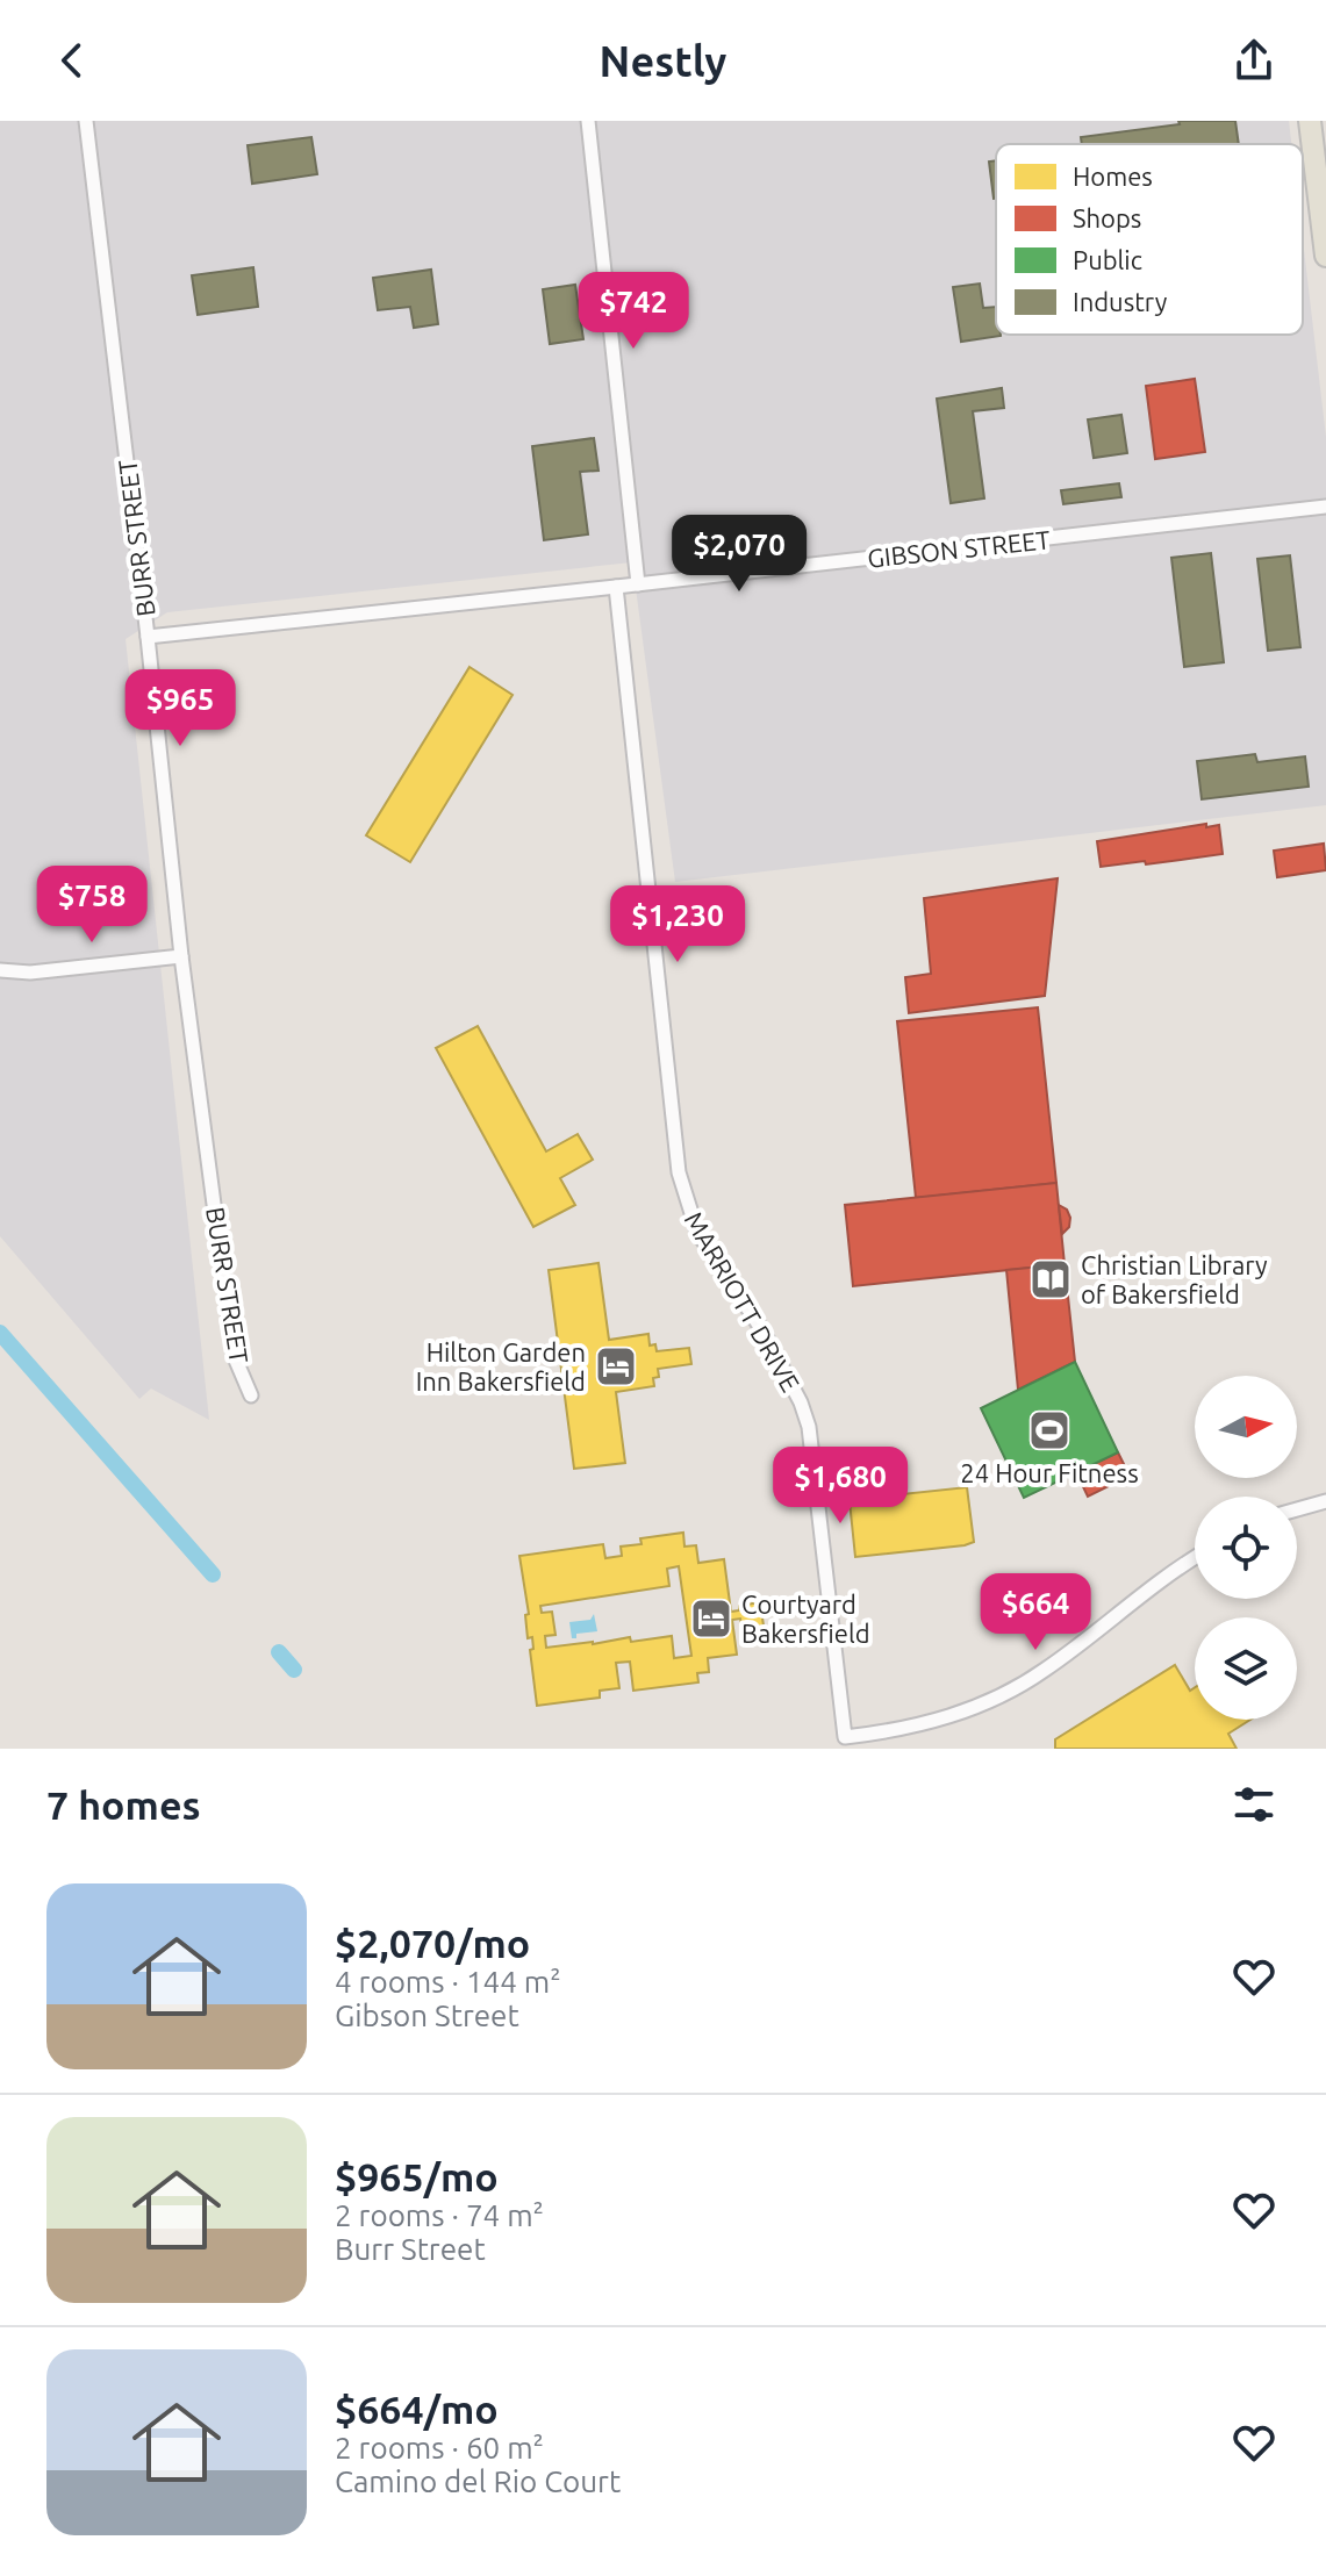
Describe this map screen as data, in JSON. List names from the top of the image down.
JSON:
{
  "streets": {
    "street": ["BURR STREET", "GIBSON STREET", "MARRIOTT DRIVE"]
  },
  "crossings": [
    ["BURR STREET", "GIBSON STREET"],
    ["GIBSON STREET", "MARRIOTT DRIVE"]
  ],
  "places": {
    "library": ["Christian Library of Bakersfield"],
    "hotel": ["Hilton Garden Inn Bakersfield", "Courtyard Bakersfield"],
    "sports": ["24 Hour Fitness"]
  },
  "legend": [
    "Homes",
    "Shops",
    "Public",
    "Industry"
  ],
  "north": "right",
  "page": {
    "header": "Nestly",
    "price": [
      "$742",
      "$2,070",
      "$965",
      "$758",
      "$1,230",
      "$1,680",
      "$664"
    ],
    "heading": "7 homes",
    "list": [
      {
        "name": "$2,070/mo",
        "note": "4 rooms · 144 m² · Gibson Street"
      },
      {
        "name": "$965/mo",
        "note": "2 rooms · 74 m² · Burr Street"
      },
      {
        "name": "$664/mo",
        "note": "2 rooms · 60 m² · Camino del Rio Court"
      }
    ]
  }
}
